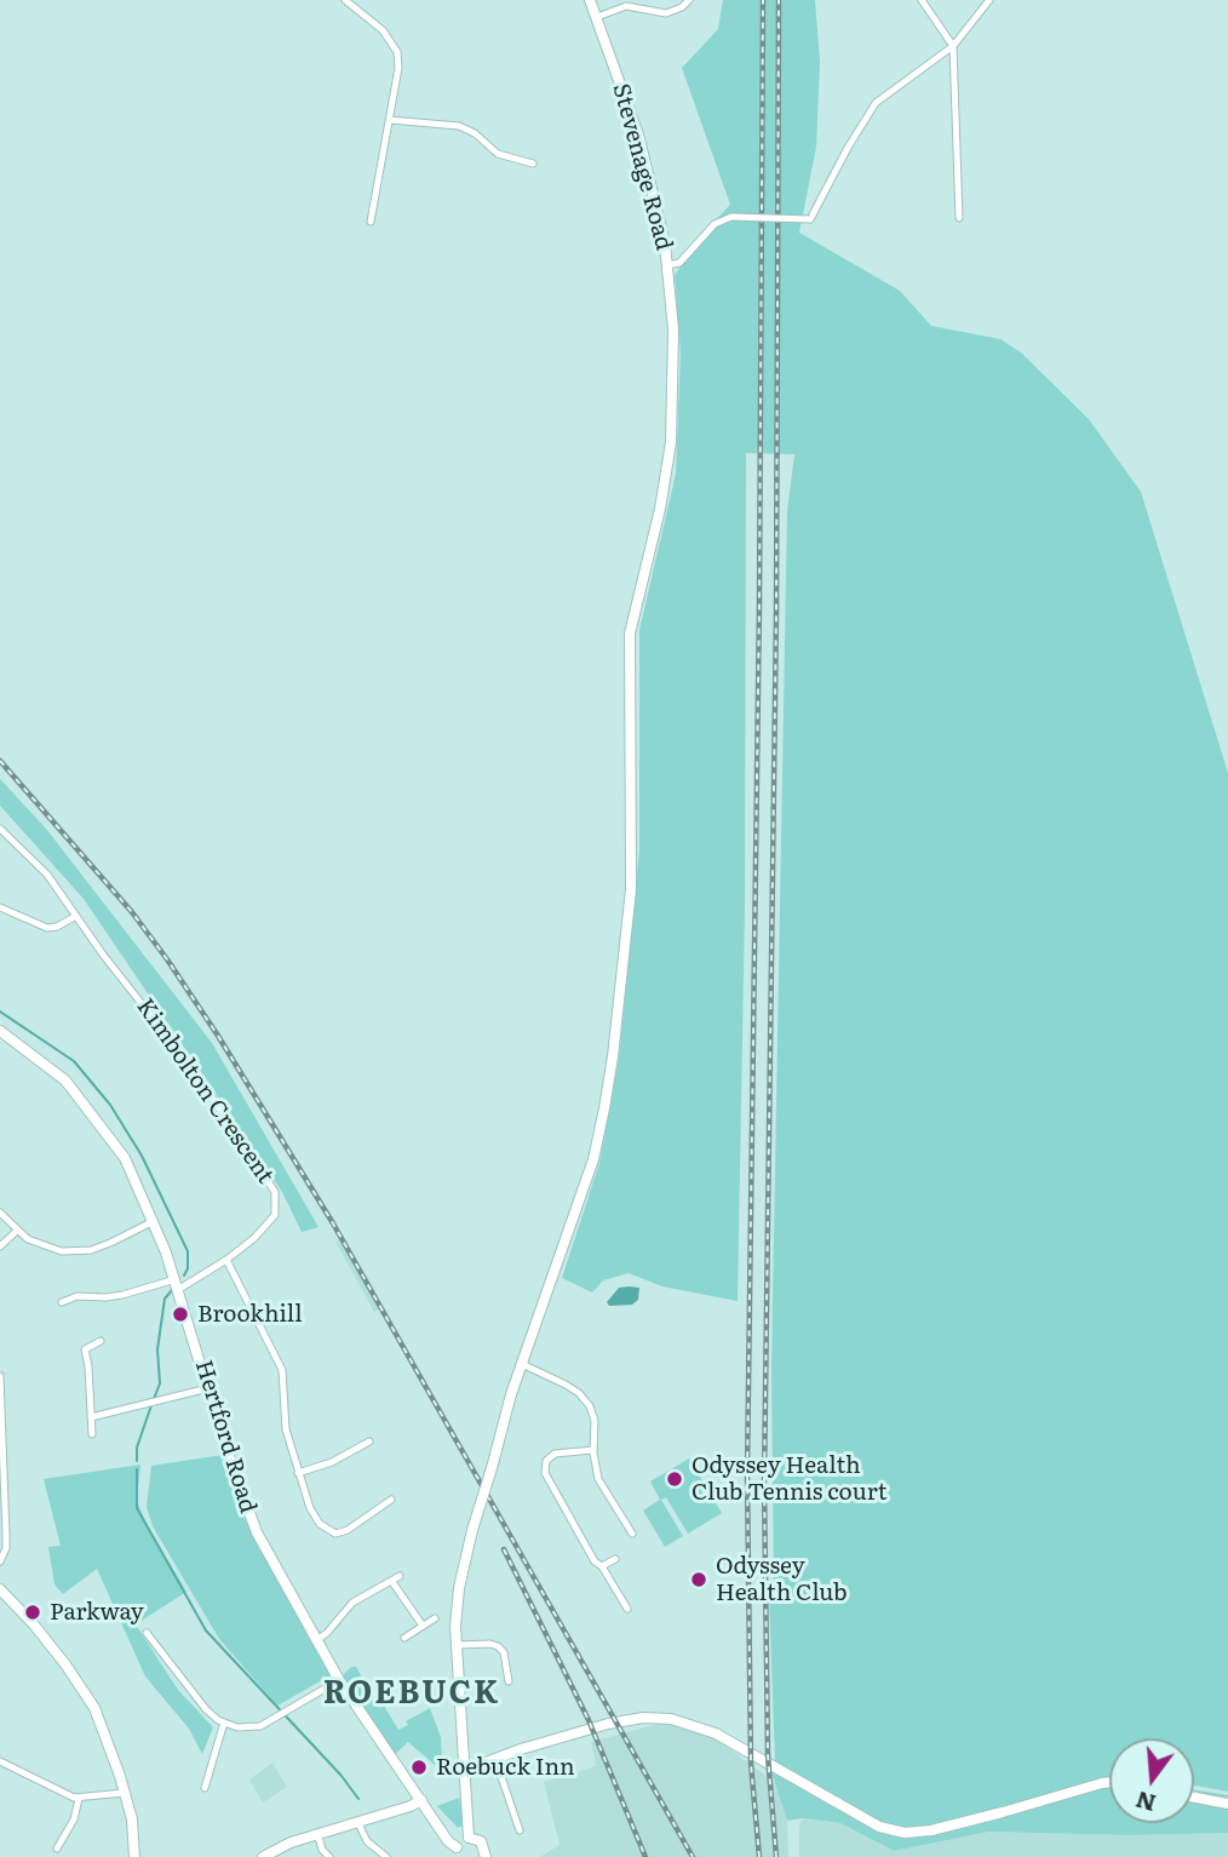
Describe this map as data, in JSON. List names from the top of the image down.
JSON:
{
  "streets": {
    "street": ["Stevenage Road", "Kimbolton Crescent", "Hertford Road"]
  },
  "crossings": [
    ["Kimbolton Crescent", "Hertford Road"]
  ],
  "districts": ["ROEBUCK"],
  "places": [
    "Brookhill",
    "Odyssey Health Club Tennis court",
    "Odyssey Health Club",
    "Parkway",
    "Roebuck Inn"
  ],
  "north": "bottom"
}
